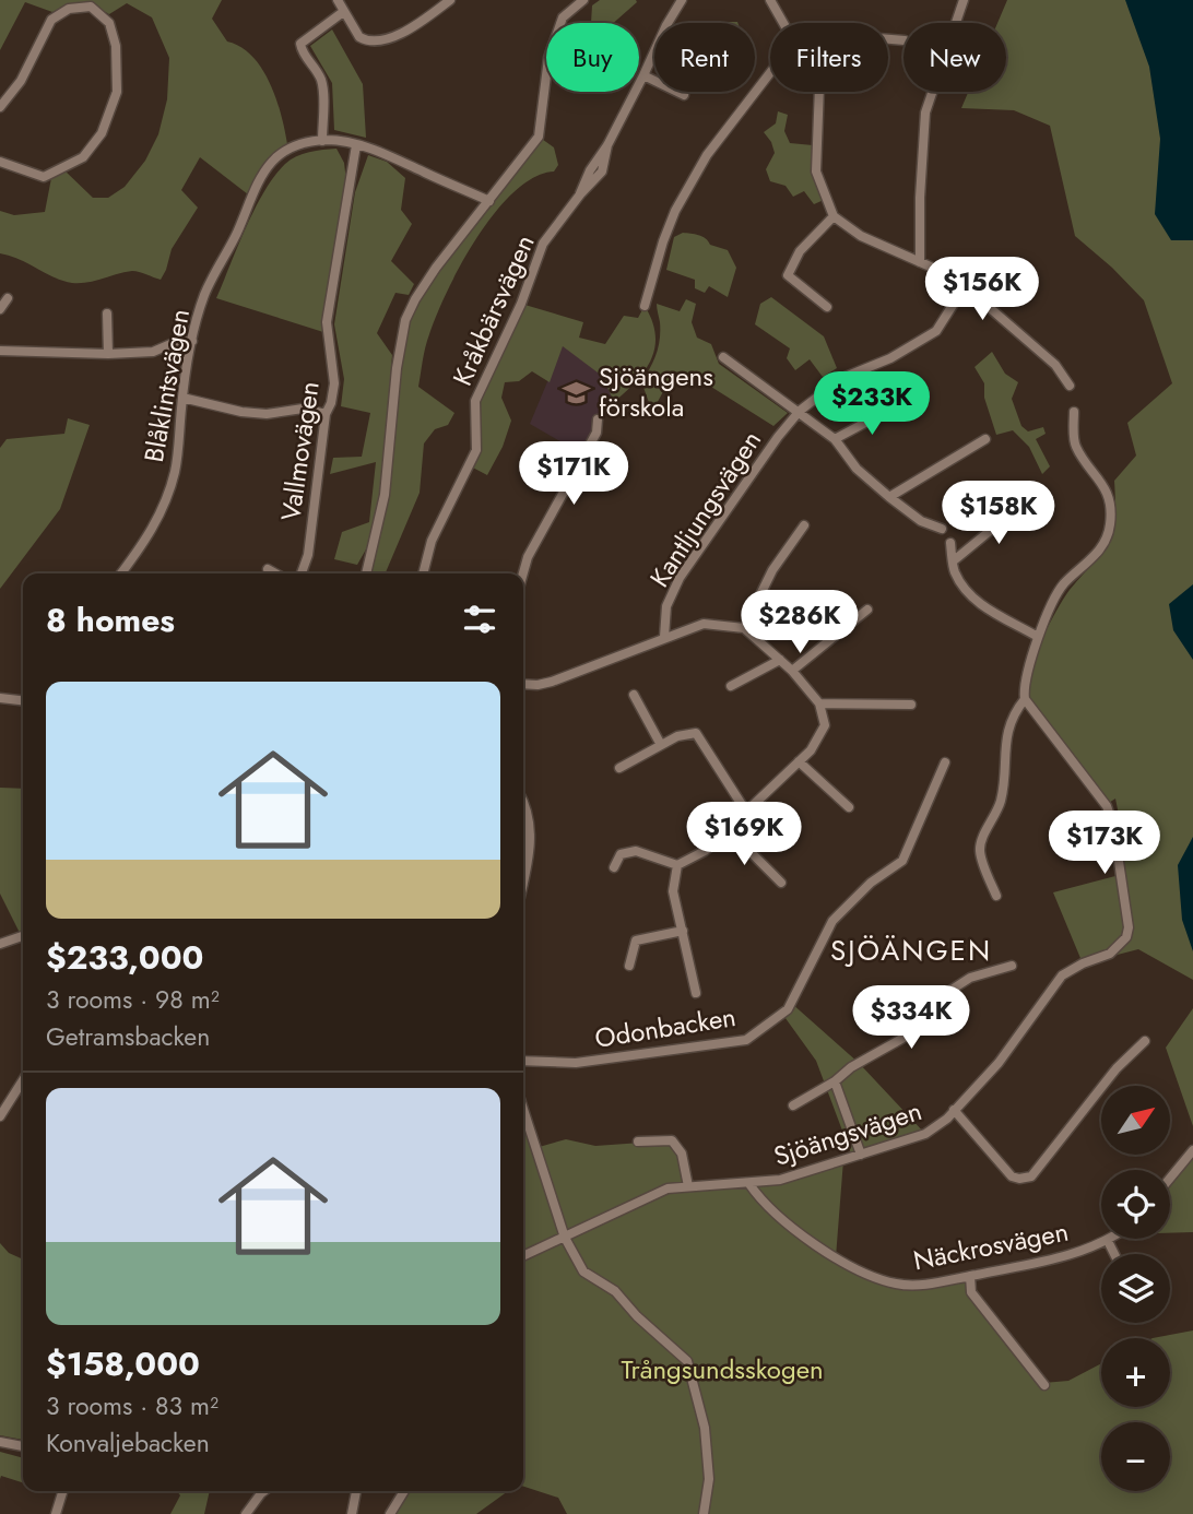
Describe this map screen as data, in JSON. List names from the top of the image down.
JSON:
{
  "streets": {
    "street": [
      "Kråkbärsvägen",
      "Blåklintsvägen",
      "Vallmovägen",
      "Kantljungsvägen",
      "Odonbacken",
      "Sjöängsvägen",
      "Näckrosvägen"
    ]
  },
  "crossings": [
    ["Blåklintsvägen", "Vallmovägen"],
    ["Sjöängsvägen", "Näckrosvägen"]
  ],
  "districts": ["SJÖÄNGEN"],
  "parks": ["Trångsundsskogen"],
  "places": {
    "school or university": ["Sjöängens förskola"]
  },
  "north": "top right",
  "page": {
    "chip": [
      "Buy",
      "Rent",
      "Filters",
      "New"
    ],
    "price": [
      "$156K",
      "$233K",
      "$171K",
      "$158K",
      "$286K",
      "$169K",
      "$173K",
      "$334K"
    ],
    "heading": "8 homes",
    "list": [
      {
        "name": "$233,000",
        "note": "3 rooms · 98 m² · Getramsbacken"
      },
      {
        "name": "$158,000",
        "note": "3 rooms · 83 m² · Konvaljebacken"
      }
    ],
    "map_buttons": ["+", "−"]
  }
}
